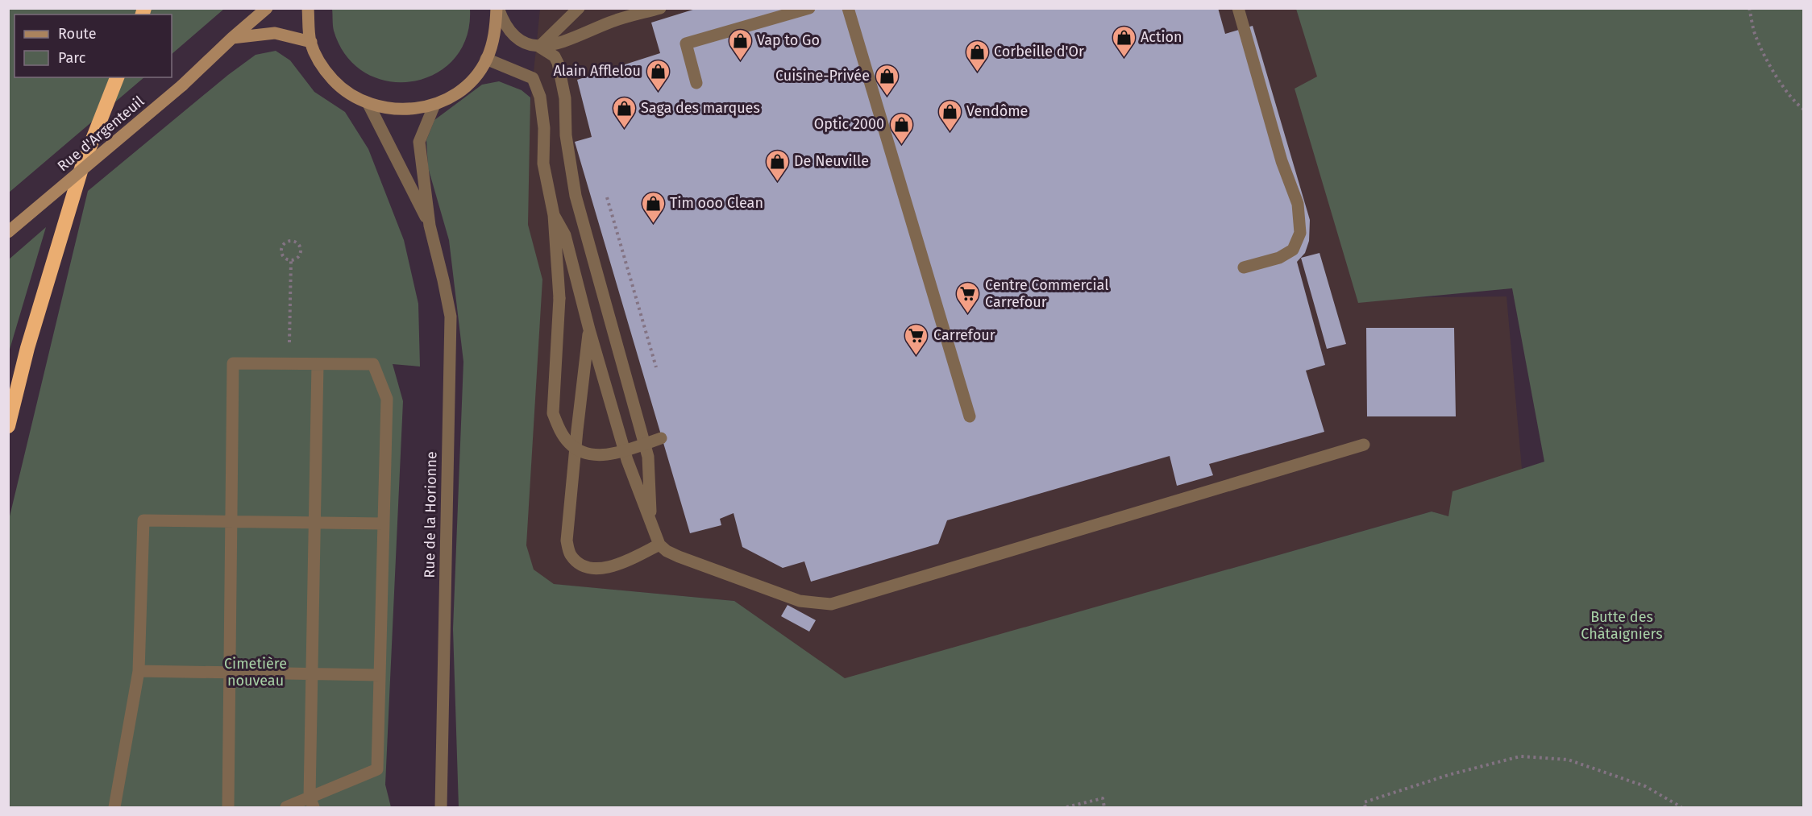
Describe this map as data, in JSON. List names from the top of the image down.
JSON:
{
  "streets": {
    "street": ["Rue d'Argenteuil", "Rue de la Horionne"]
  },
  "parks": ["Butte des Châtaigniers", "Cimetière nouveau"],
  "places": {
    "shop": [
      "Action",
      "Vap to Go",
      "Corbeille d'Or",
      "Alain Afflelou",
      "Cuisine-Privée",
      "Saga des marques",
      "Vendôme",
      "Optic 2000",
      "De Neuville",
      "Tim ooo Clean"
    ],
    "supermarket": ["Centre Commercial Carrefour", "Carrefour"]
  },
  "legend": ["Route", "Parc"]
}
